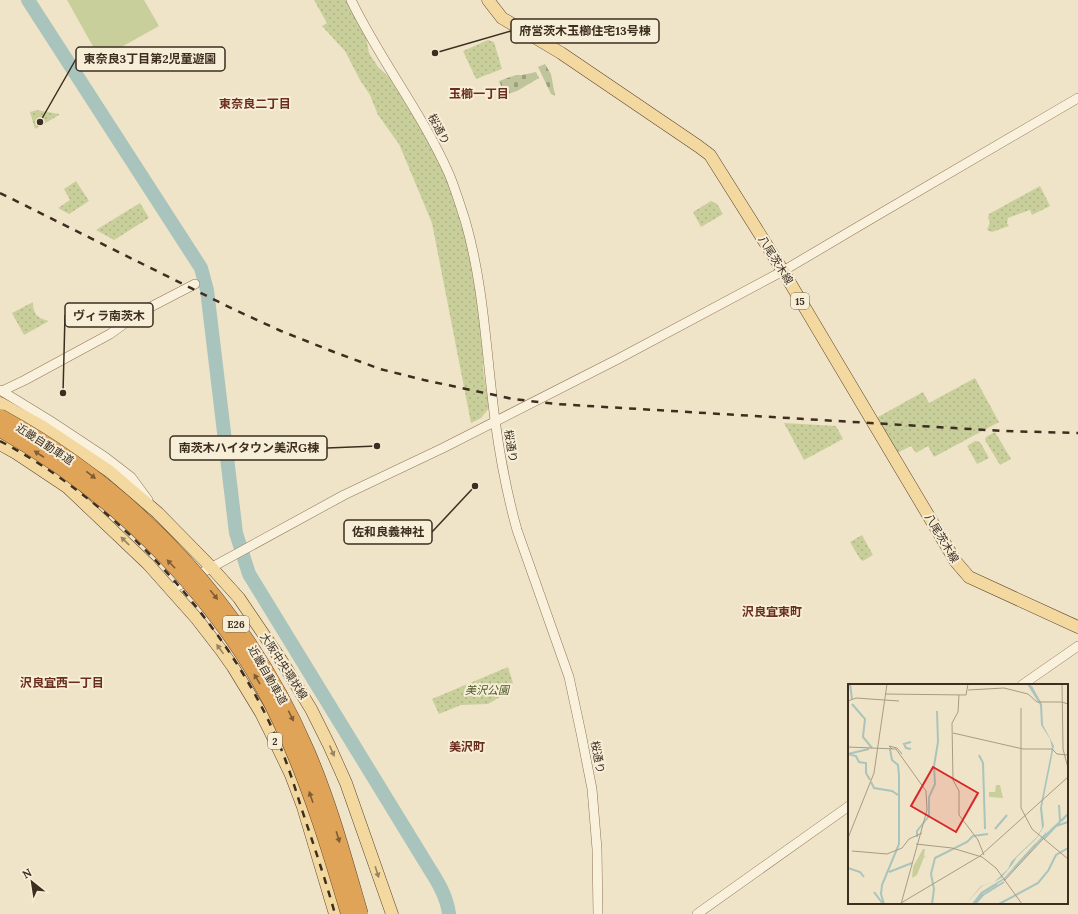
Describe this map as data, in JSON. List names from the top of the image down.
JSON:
{
  "streets": {
    "highway": ["近畿自動車道", "E26"],
    "main road": [
      "八尾茨木線",
      "15",
      "大阪中央環状線",
      "2"
    ],
    "street": ["桜通り"]
  },
  "districts": [
    "玉櫛一丁目",
    "東奈良二丁目",
    "沢良宜東町",
    "沢良宜西一丁目",
    "美沢町"
  ],
  "parks": ["美沢公園"],
  "places": [
    "府営茨木玉櫛住宅13号棟",
    "東奈良3丁目第2児童遊園",
    "ヴィラ南茨木",
    "南茨木ハイタウン美沢G棟",
    "佐和良義神社"
  ],
  "north": "top left"
}
